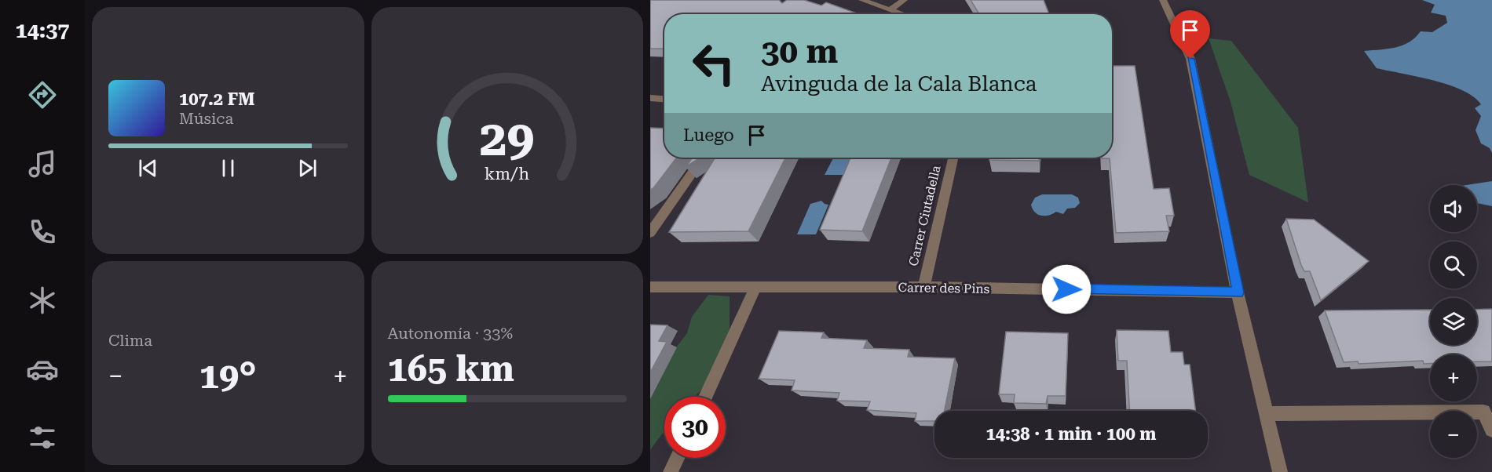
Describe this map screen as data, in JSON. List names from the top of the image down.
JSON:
{
  "streets": {
    "street": ["Carrer Ciutadella", "Carrer des Pins"]
  },
  "crossings": [
    ["Carrer Ciutadella", "Carrer des Pins"]
  ],
  "page": {
    "tabs": "14:37",
    "turn": ["30 m", "Avinguda de la Cala Blanca"],
    "song": ["107.2 FM", "Música"],
    "then": "Luego",
    "map_buttons": ["+", "−"],
    "tile": [
      "Clima",
      ["Autonomía · 33%", "165 km"]
    ],
    "heat": ["−", "19°", "+"],
    "limit": "30",
    "trip": "14:38 · 1 min · 100 m",
    "gauge": ["29", "km/h"]
  }
}
